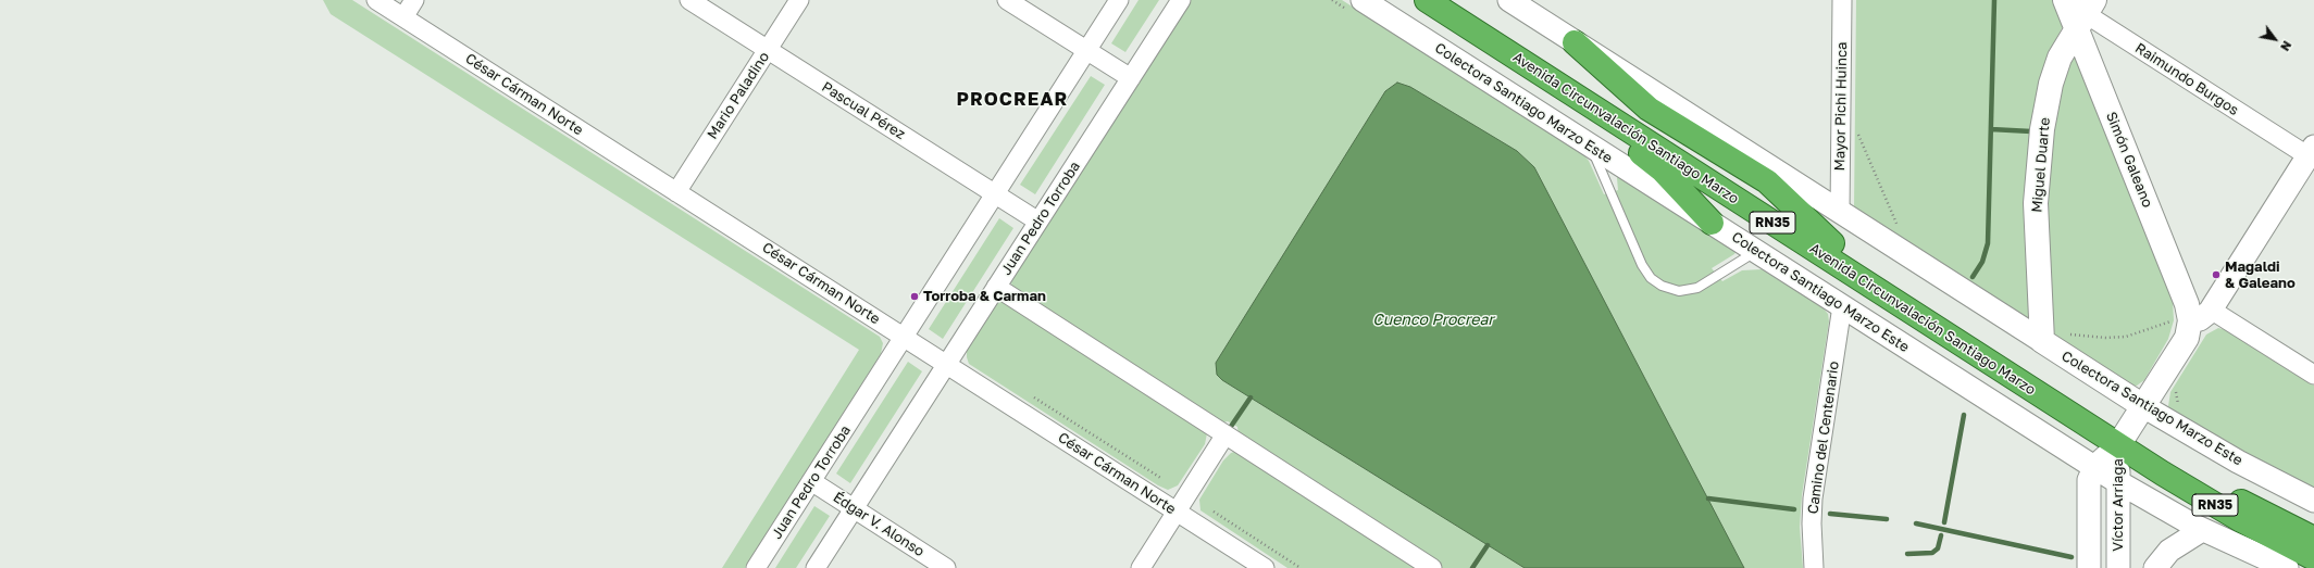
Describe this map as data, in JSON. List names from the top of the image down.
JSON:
{
  "streets": {
    "highway": ["Avenida Circunvalación Santiago Marzo", "RN35"],
    "main road": ["Colectora Santiago Marzo Este", "Simón Galeano", "Miguel Duarte"],
    "street": [
      "Raimundo Burgos",
      "César Cárman Norte",
      "Mario Paladino",
      "Mayor Pichi Huinca",
      "Pascual Pérez",
      "Juan Pedro Torroba",
      "Camino del Centenario",
      "Víctor Arriaga",
      "Édgar V. Alonso"
    ]
  },
  "crossings": [
    ["Raimundo Burgos", "Simón Galeano"],
    ["Raimundo Burgos", "Miguel Duarte"],
    ["César Cárman Norte", "Mario Paladino"],
    ["César Cárman Norte", "Juan Pedro Torroba"],
    ["Mario Paladino", "Pascual Pérez"],
    ["Colectora Santiago Marzo Este", "Mayor Pichi Huinca"],
    ["Colectora Santiago Marzo Este", "Miguel Duarte"],
    ["Colectora Santiago Marzo Este", "Camino del Centenario"],
    ["Colectora Santiago Marzo Este", "Víctor Arriaga"],
    ["Pascual Pérez", "Juan Pedro Torroba"],
    ["Avenida Circunvalación Santiago Marzo", "Víctor Arriaga"],
    ["Simón Galeano", "Miguel Duarte"],
    ["Juan Pedro Torroba", "Édgar V. Alonso"]
  ],
  "districts": ["PROCREAR"],
  "water": ["Cuenco Procrear"],
  "places": ["Magaldi & Galeano", "Torroba & Carman"],
  "north": "bottom right"
}
